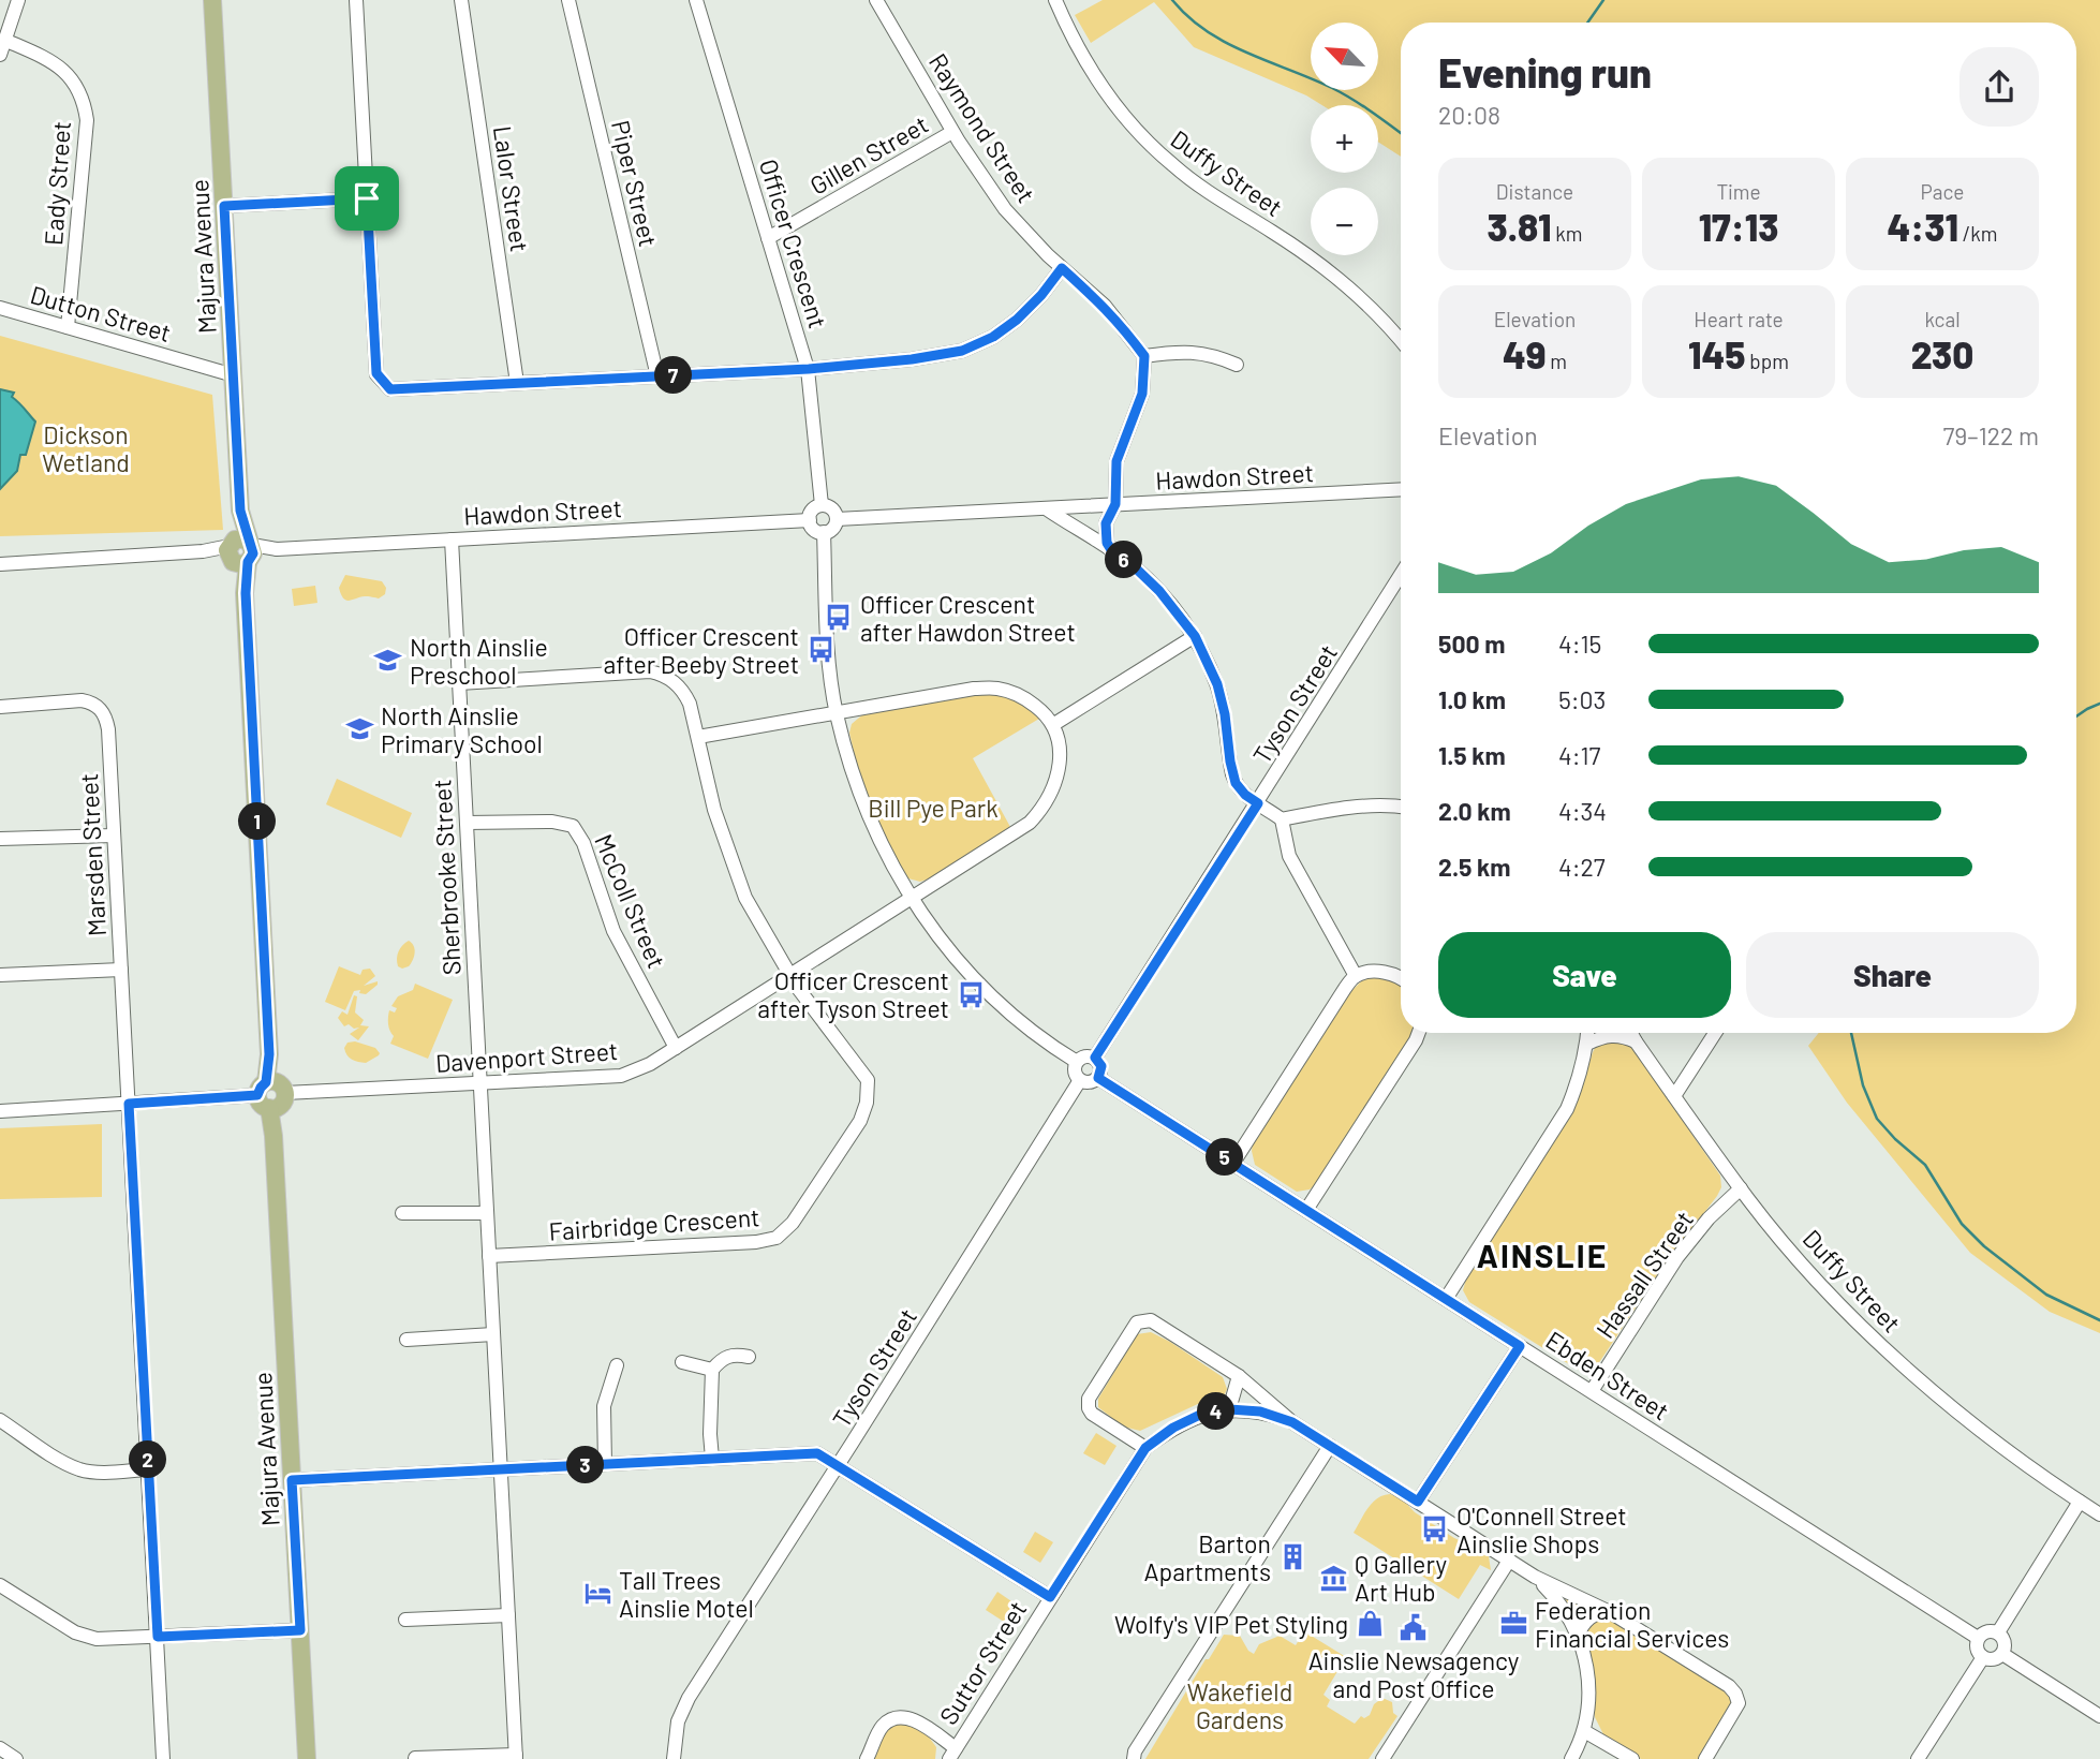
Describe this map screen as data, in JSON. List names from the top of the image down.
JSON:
{
  "streets": {
    "main road": ["Majura Avenue"],
    "street": [
      "Raymond Street",
      "Gillen Street",
      "Duffy Street",
      "Eady Street",
      "Piper Street",
      "Lalor Street",
      "Officer Crescent",
      "Dutton Street",
      "Hawdon Street",
      "Tyson Street",
      "Marsden Street",
      "Sherbrooke Street",
      "McColl Street",
      "Davenport Street",
      "Fairbridge Crescent",
      "Hassall Street",
      "Ebden Street",
      "Suttor Street"
    ]
  },
  "crossings": [
    ["Raymond Street", "Gillen Street"],
    ["Gillen Street", "Officer Crescent"],
    ["Duffy Street", "Hassall Street"],
    ["Eady Street", "Dutton Street"],
    ["Officer Crescent", "Hawdon Street"],
    ["Majura Avenue", "Dutton Street"],
    ["Majura Avenue", "Hawdon Street"],
    ["Majura Avenue", "Davenport Street"],
    ["Hawdon Street", "Sherbrooke Street"],
    ["Tyson Street", "Ebden Street"],
    ["Marsden Street", "Davenport Street"],
    ["Sherbrooke Street", "McColl Street"],
    ["Sherbrooke Street", "Davenport Street"],
    ["Sherbrooke Street", "Fairbridge Crescent"],
    ["McColl Street", "Davenport Street"],
    ["Davenport Street", "Fairbridge Crescent"],
    ["Hassall Street", "Ebden Street"]
  ],
  "districts": ["AINSLIE"],
  "parks": ["Dickson Wetland", "Bill Pye Park", "Wakefield Gardens"],
  "places": {
    "bus stop": [
      "Officer Crescent after Hawdon Street",
      "Officer Crescent after Beeby Street",
      "Officer Crescent after Tyson Street",
      "O'Connell Street Ainslie Shops"
    ],
    "school or university": ["North Ainslie Preschool", "North Ainslie Primary School"],
    "building": ["Barton Apartments"],
    "museum": ["Q Gallery Art Hub"],
    "hotel": ["Tall Trees Ainslie Motel"],
    "shop": ["Wolfy's VIP Pet Styling"],
    "office": ["Federation Financial Services"],
    "public building": ["Ainslie Newsagency and Post Office"]
  },
  "north": "top left",
  "page": {
    "map_buttons": ["+", "−"],
    "heading": ["Evening run", "20:08"],
    "stats": [
      ["Distance", "3.81 km"],
      ["Time", "17:13"],
      ["Pace", "4:31 /km"],
      ["Elevation", "49 m"],
      ["Heart rate", "145 bpm"],
      ["kcal", "230"]
    ],
    "pins": [
      "7",
      "6",
      "1",
      "5",
      "4",
      "2",
      "3"
    ],
    "chart": ["Elevation", "79–122 m"],
    "list": [
      {
        "name": "500 m",
        "note": "4:15"
      },
      {
        "name": "1.0 km",
        "note": "5:03"
      },
      {
        "name": "1.5 km",
        "note": "4:17"
      },
      {
        "name": "2.0 km",
        "note": "4:34"
      },
      {
        "name": "2.5 km",
        "note": "4:27"
      }
    ],
    "buttons": ["Save", "Share"]
  }
}
